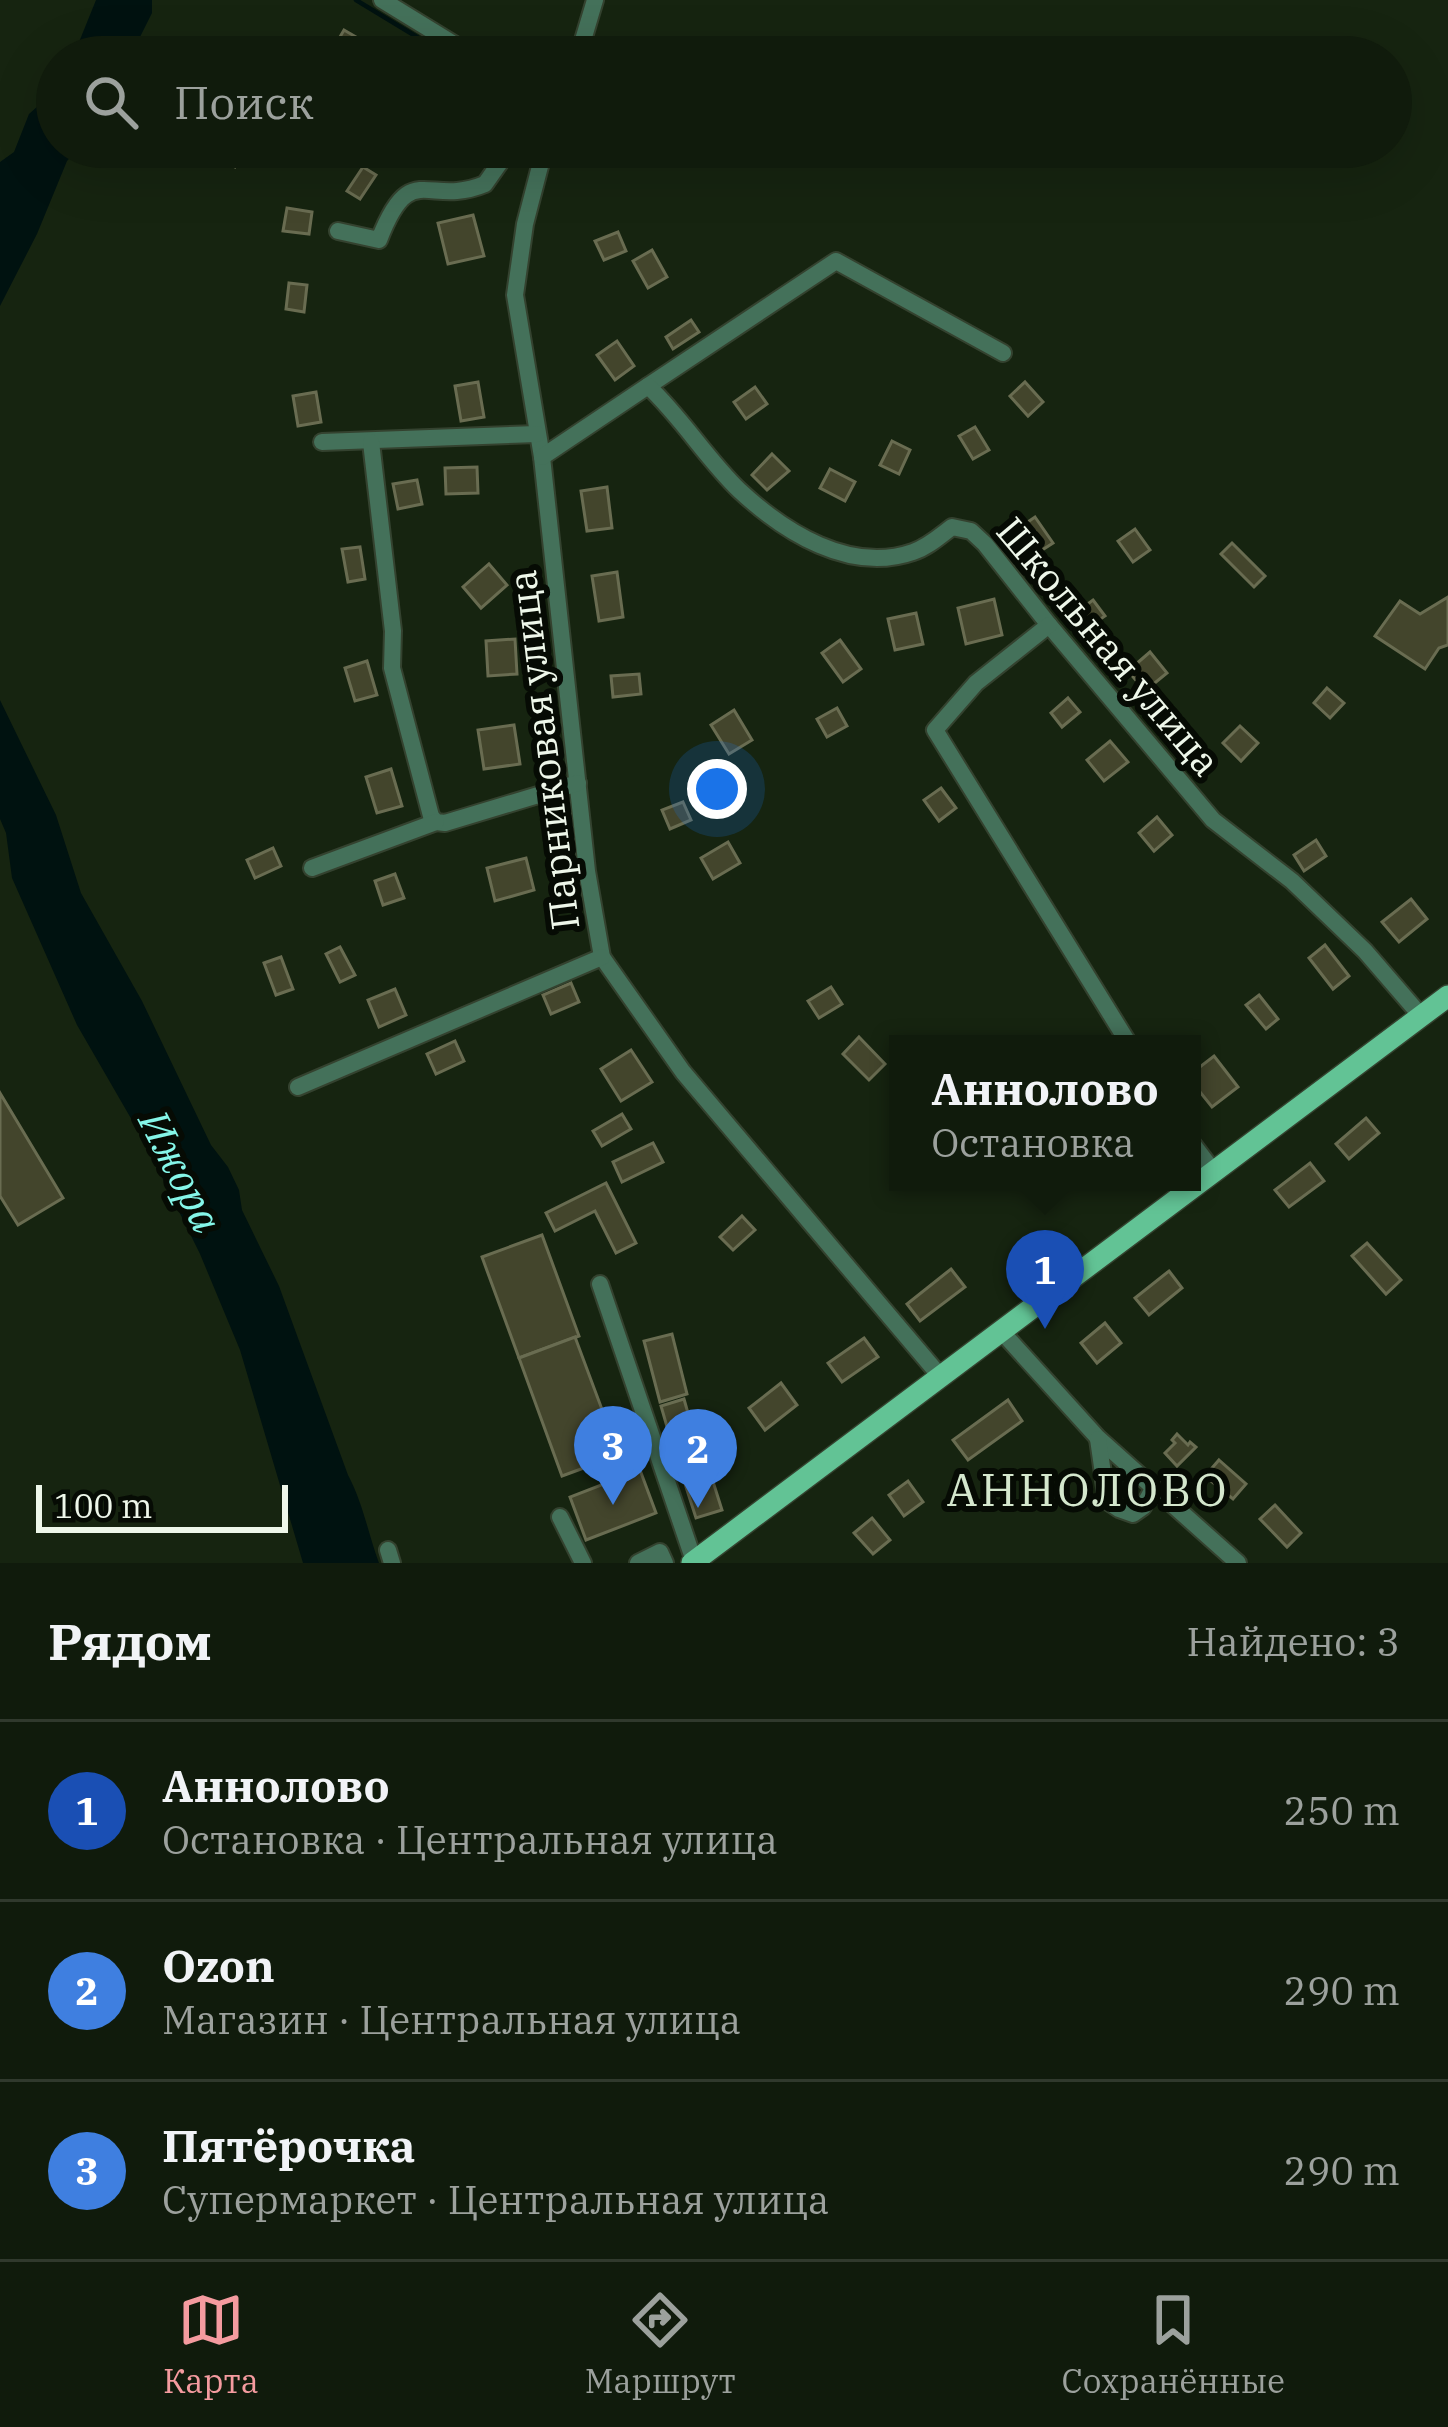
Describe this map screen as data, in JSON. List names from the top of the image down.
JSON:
{
  "streets": {
    "street": ["Школьная улица", "Парниковая улица"]
  },
  "districts": ["АННОЛОВО"],
  "water": ["Ижора"],
  "scale_bar": "100 m",
  "page": {
    "search": "Поиск",
    "popup": ["Аннолово", "Остановка"],
    "pins": ["1", "3", "2"],
    "scale": "100 m",
    "heading": ["Рядом", "Найдено: 3"],
    "list": [
      {
        "mark": "1",
        "name": "Аннолово",
        "note": "Остановка · Центральная улица",
        "value": "250 m"
      },
      {
        "mark": "2",
        "name": "Ozon",
        "note": "Магазин · Центральная улица",
        "value": "290 m"
      },
      {
        "mark": "3",
        "name": "Пятёрочка",
        "note": "Супермаркет · Центральная улица",
        "value": "290 m"
      }
    ],
    "nav": ["Карта", "Маршрут", "Сохранённые"]
  }
}
